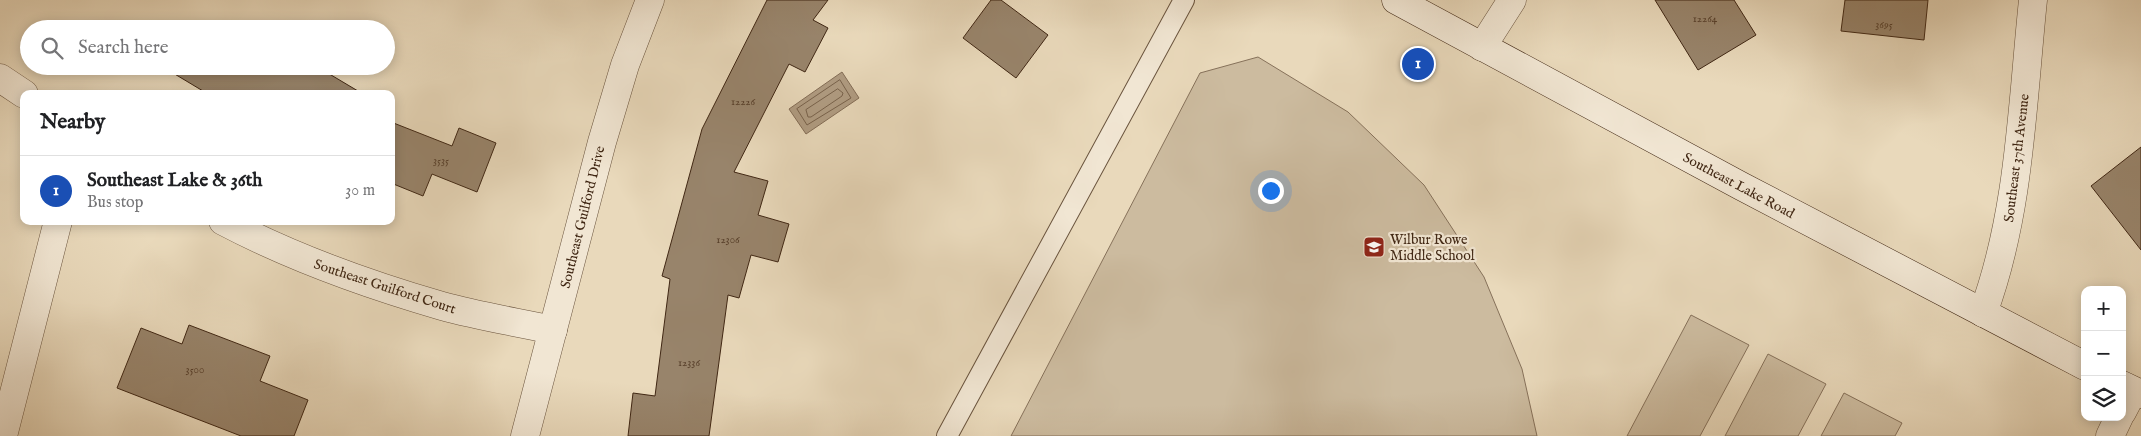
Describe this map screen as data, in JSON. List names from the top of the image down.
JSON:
{
  "streets": {
    "street": [
      "Southeast 37th Avenue",
      "Southeast Lake Road",
      "Southeast Guilford Drive",
      "Southeast Guilford Court"
    ]
  },
  "crossings": [
    ["Southeast 37th Avenue", "Southeast Lake Road"],
    ["Southeast Guilford Drive", "Southeast Guilford Court"]
  ],
  "places": {
    "school or university": ["Wilbur Rowe Middle School"]
  },
  "house_numbers": [
    "12264",
    "3695",
    "12226",
    "3535",
    "12306",
    "12336",
    "3500"
  ],
  "page": {
    "search": "Search here",
    "pins": "1",
    "heading": "Nearby",
    "list": [
      {
        "mark": "1",
        "name": "Southeast Lake & 36th",
        "note": "Bus stop",
        "value": "30 m"
      }
    ],
    "map_buttons": ["+", "−"]
  }
}
